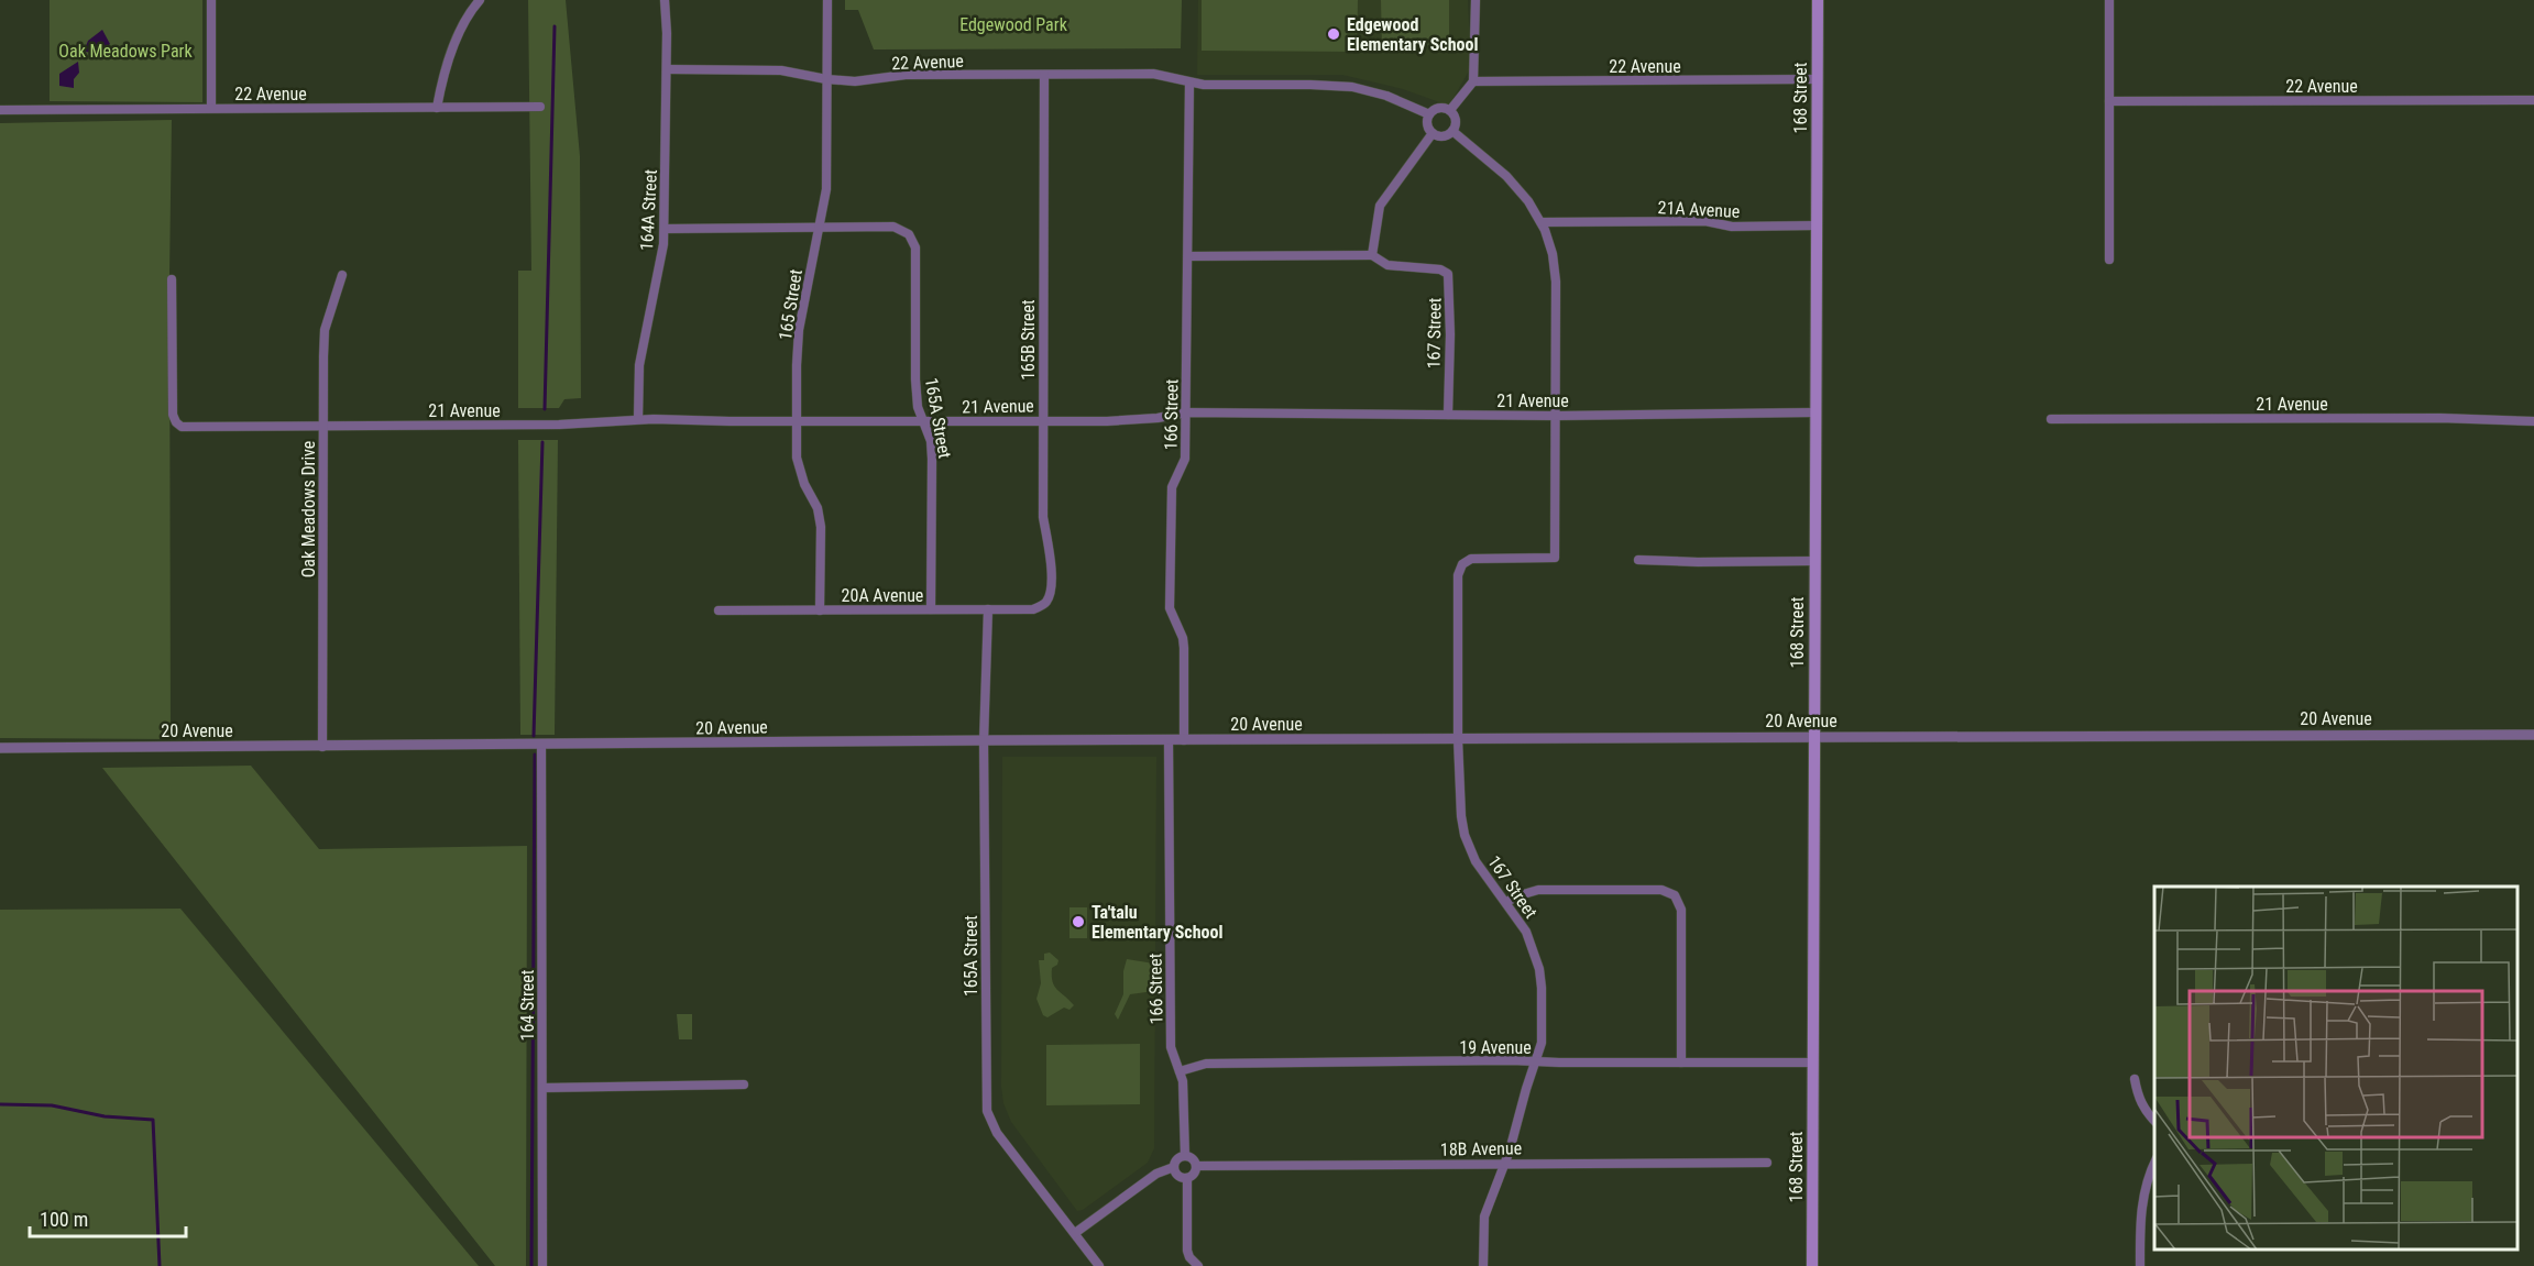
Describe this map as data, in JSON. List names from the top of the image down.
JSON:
{
  "streets": {
    "main road": ["168 Street"],
    "street": [
      "22 Avenue",
      "21A Avenue",
      "164A Street",
      "165 Street",
      "167 Street",
      "165B Street",
      "21 Avenue",
      "166 Street",
      "165A Street",
      "Oak Meadows Drive",
      "20A Avenue",
      "20 Avenue",
      "164 Street",
      "19 Avenue",
      "18B Avenue"
    ]
  },
  "crossings": [
    ["22 Avenue", "168 Street"],
    ["22 Avenue", "164A Street"],
    ["22 Avenue", "165 Street"],
    ["22 Avenue", "165B Street"],
    ["22 Avenue", "166 Street"],
    ["168 Street", "21A Avenue"],
    ["168 Street", "21 Avenue"],
    ["168 Street", "20 Avenue"],
    ["168 Street", "19 Avenue"],
    ["164A Street", "21 Avenue"],
    ["165 Street", "21 Avenue"],
    ["165 Street", "165A Street"],
    ["165 Street", "20A Avenue"],
    ["167 Street", "21 Avenue"],
    ["167 Street", "20 Avenue"],
    ["167 Street", "19 Avenue"],
    ["167 Street", "18B Avenue"],
    ["165B Street", "21 Avenue"],
    ["165B Street", "20A Avenue"],
    ["21 Avenue", "166 Street"],
    ["21 Avenue", "165A Street"],
    ["21 Avenue", "Oak Meadows Drive"],
    ["166 Street", "20 Avenue"],
    ["166 Street", "19 Avenue"],
    ["166 Street", "18B Avenue"],
    ["165A Street", "20A Avenue"],
    ["165A Street", "20 Avenue"],
    ["Oak Meadows Drive", "20 Avenue"],
    ["20 Avenue", "164 Street"]
  ],
  "parks": ["Edgewood Park", "Oak Meadows Park"],
  "places": ["Edgewood Elementary School", "Ta'talu Elementary School"],
  "scale_bar": "100 m"
}
